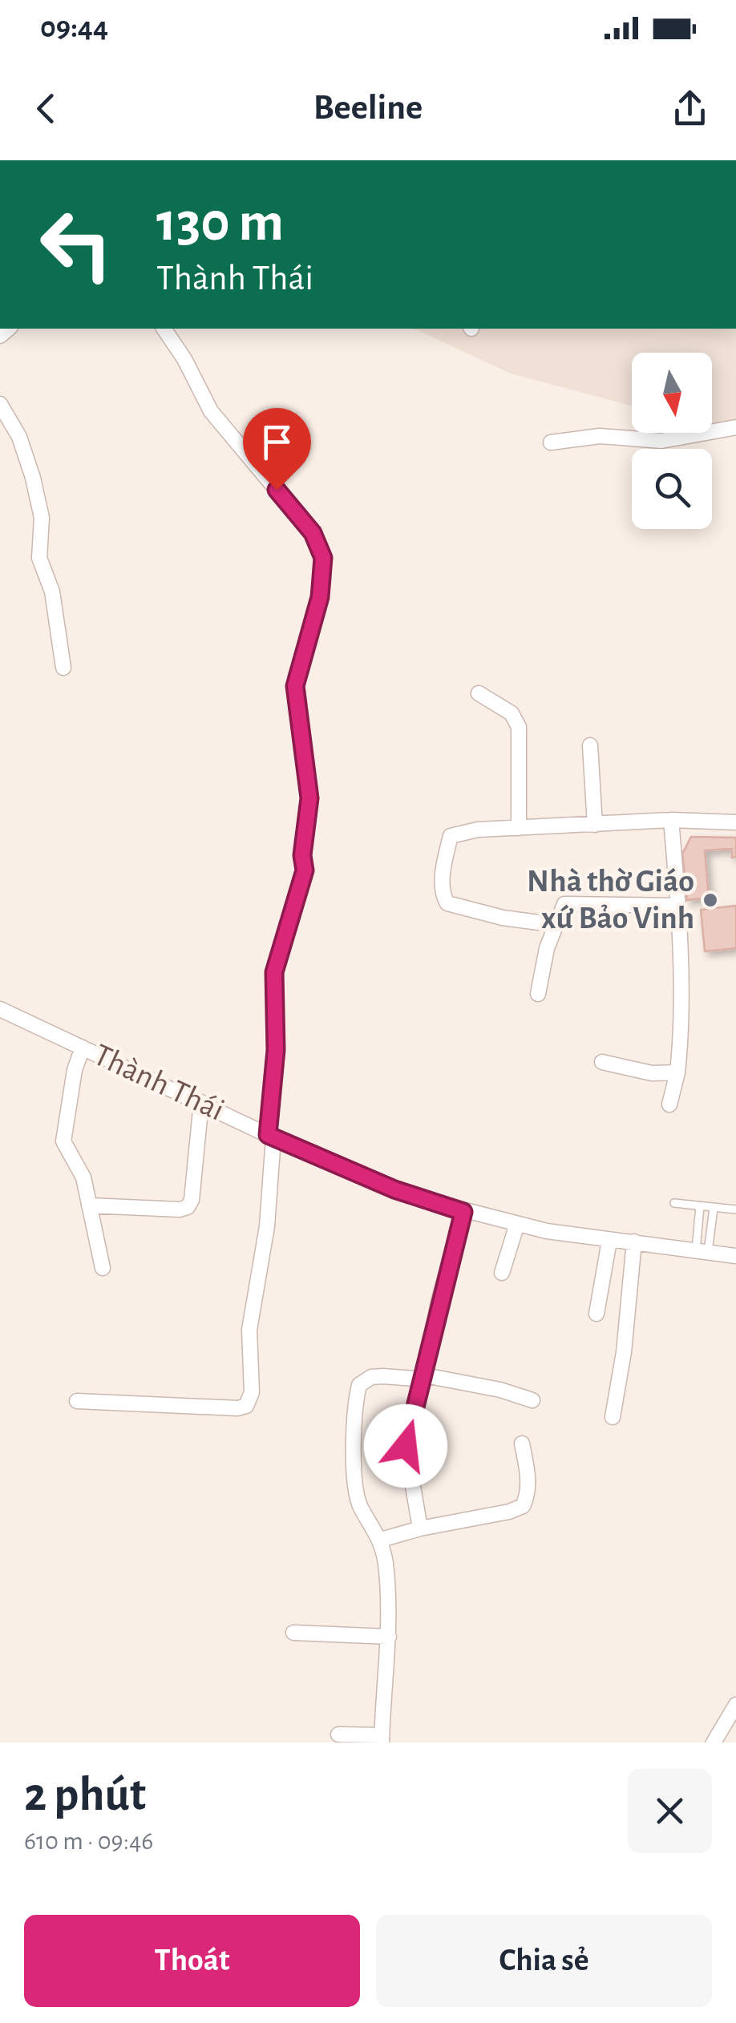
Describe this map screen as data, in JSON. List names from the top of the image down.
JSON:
{
  "streets": {
    "street": ["Thành Thái"]
  },
  "places": ["Nhà thờ Giáo xứ Bảo Vinh"],
  "north": "bottom",
  "page": {
    "status": "09:44",
    "header": "Beeline",
    "turn": ["130 m", "Thành Thái"],
    "heading": ["2 phút", "610 m · 09:46"],
    "buttons": ["Thoát", "Chia sẻ"]
  }
}
